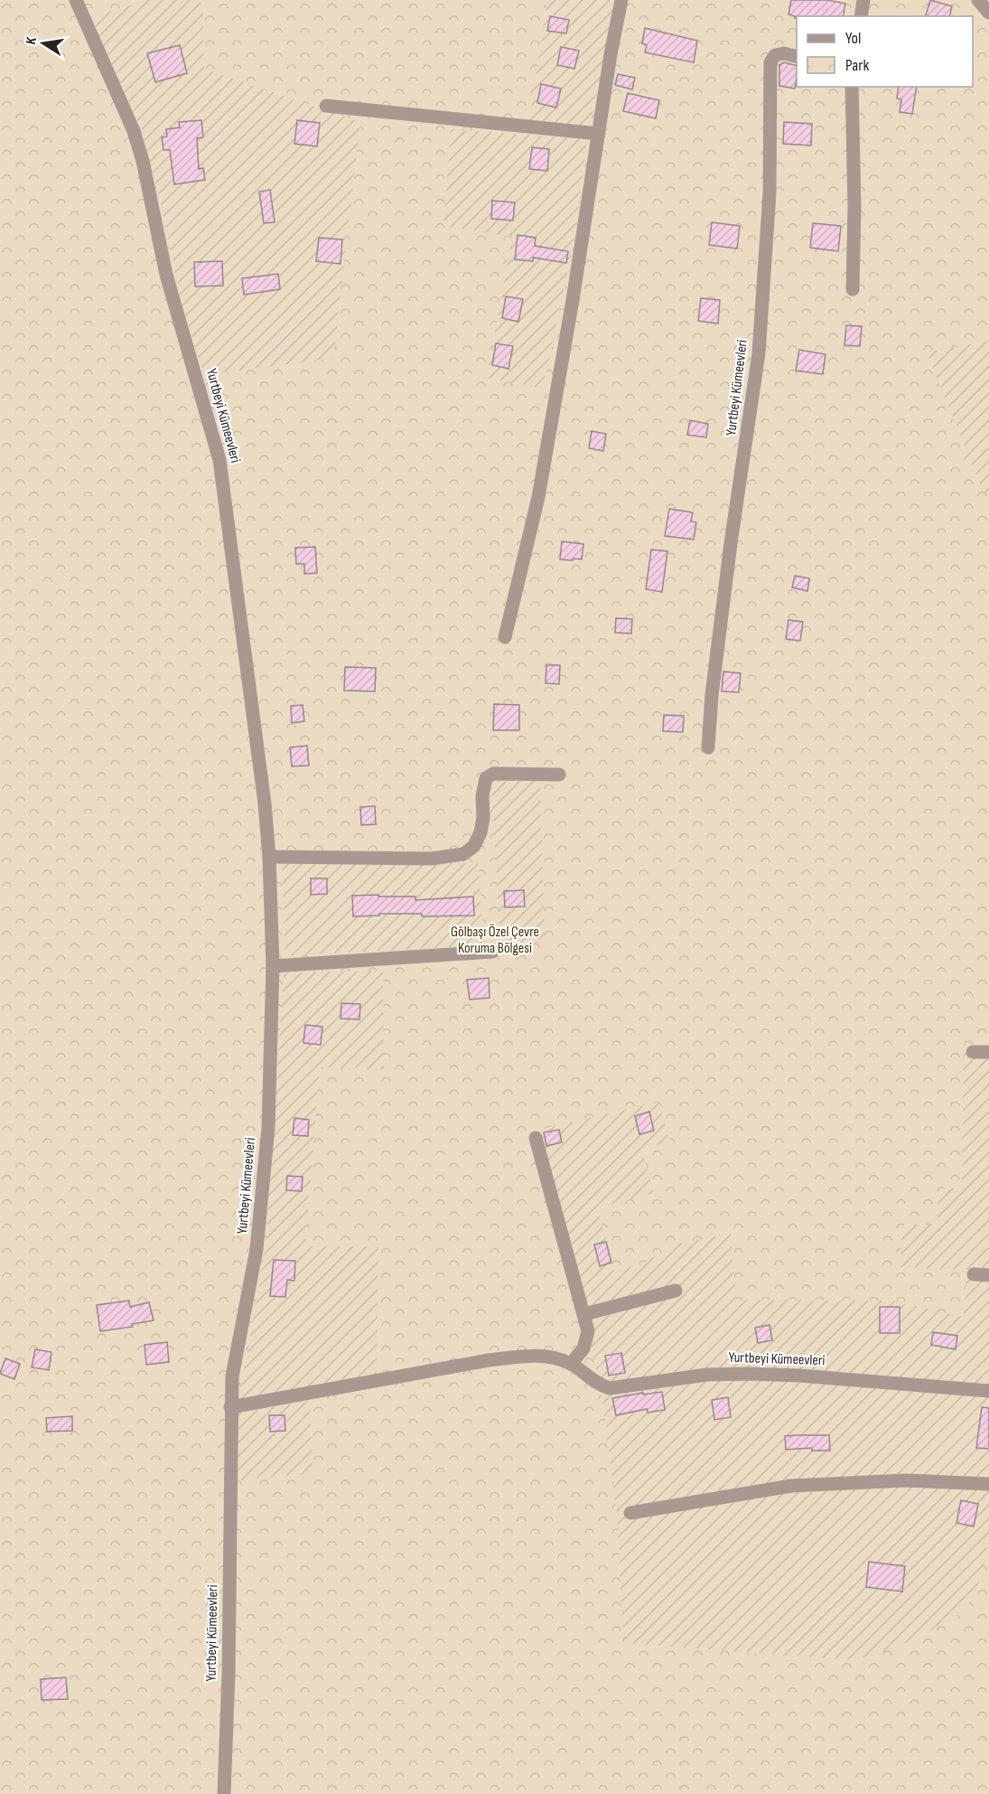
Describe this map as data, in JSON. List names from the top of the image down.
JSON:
{
  "streets": {
    "street": ["Yurtbeyi Kümeevleri"]
  },
  "parks": ["Gölbaşı Özel Çevre Koruma Bölgesi"],
  "legend": ["Yol", "Park"],
  "north": "left"
}
